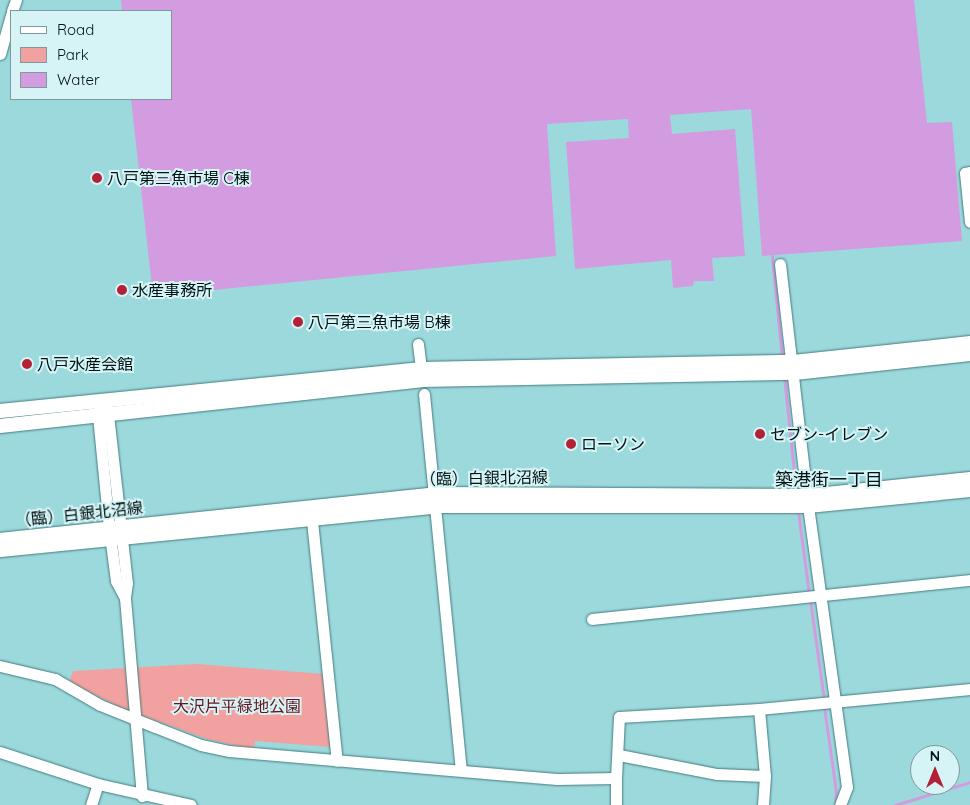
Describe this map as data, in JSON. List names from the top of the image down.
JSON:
{
  "streets": {
    "street": ["（臨）白銀北沼線"]
  },
  "districts": ["築港街一丁目"],
  "parks": ["大沢片平緑地公園"],
  "places": [
    "八戸第三魚市場 C棟",
    "水産事務所",
    "八戸第三魚市場 B棟",
    "八戸水産会館",
    "セブン-イレブン",
    "ローソン"
  ],
  "legend": ["Road", "Park", "Water"],
  "north": "top"
}
